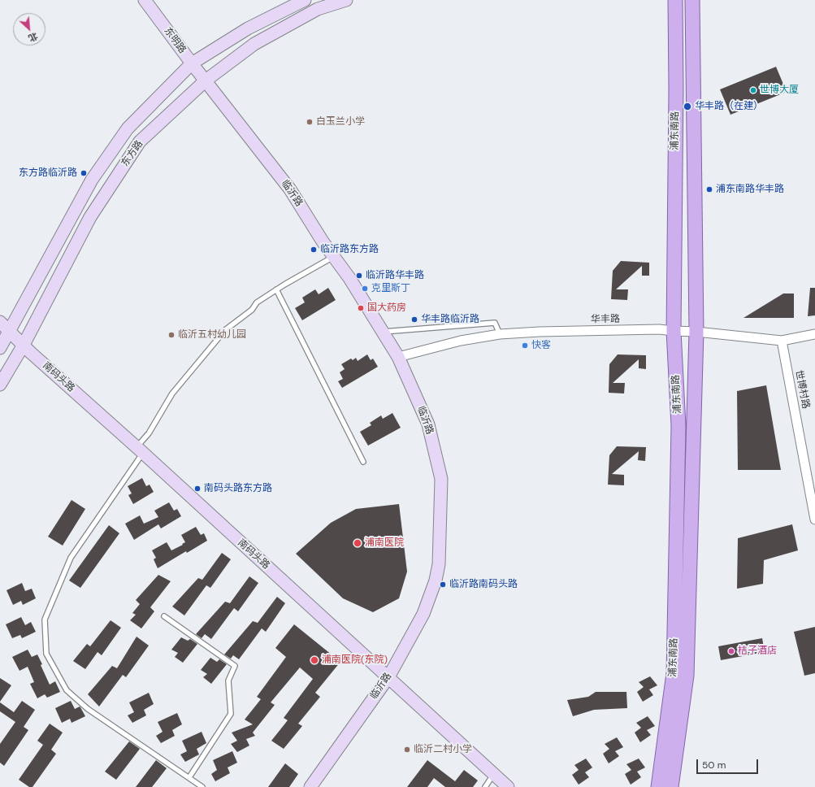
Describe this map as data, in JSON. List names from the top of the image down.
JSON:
{
  "streets": {
    "main road": ["浦东南路"],
    "street": [
      "东明路",
      "东方路",
      "临沂路",
      "华丰路",
      "南码头路",
      "世博村路"
    ]
  },
  "crossings": [
    ["东明路", "东方路"],
    ["东明路", "临沂路"],
    ["浦东南路", "华丰路"],
    ["东方路", "临沂路"],
    ["东方路", "南码头路"],
    ["临沂路", "华丰路"],
    ["临沂路", "南码头路"],
    ["华丰路", "世博村路"]
  ],
  "places": [
    "世博大厦",
    "华丰路（在建）",
    "白玉兰小学",
    "东方路临沂路",
    "浦东南路华丰路",
    "临沂路东方路",
    "临沂路华丰路",
    "克里斯丁",
    "国大药房",
    "华丰路临沂路",
    "临沂五村幼儿园",
    "快客",
    "南码头路东方路",
    "浦南医院",
    "临沂路南码头路",
    "桔子酒店",
    "浦南医院(东院)",
    "临沂二村小学"
  ],
  "scale_bar": "50 m",
  "north": "bottom right"
}
